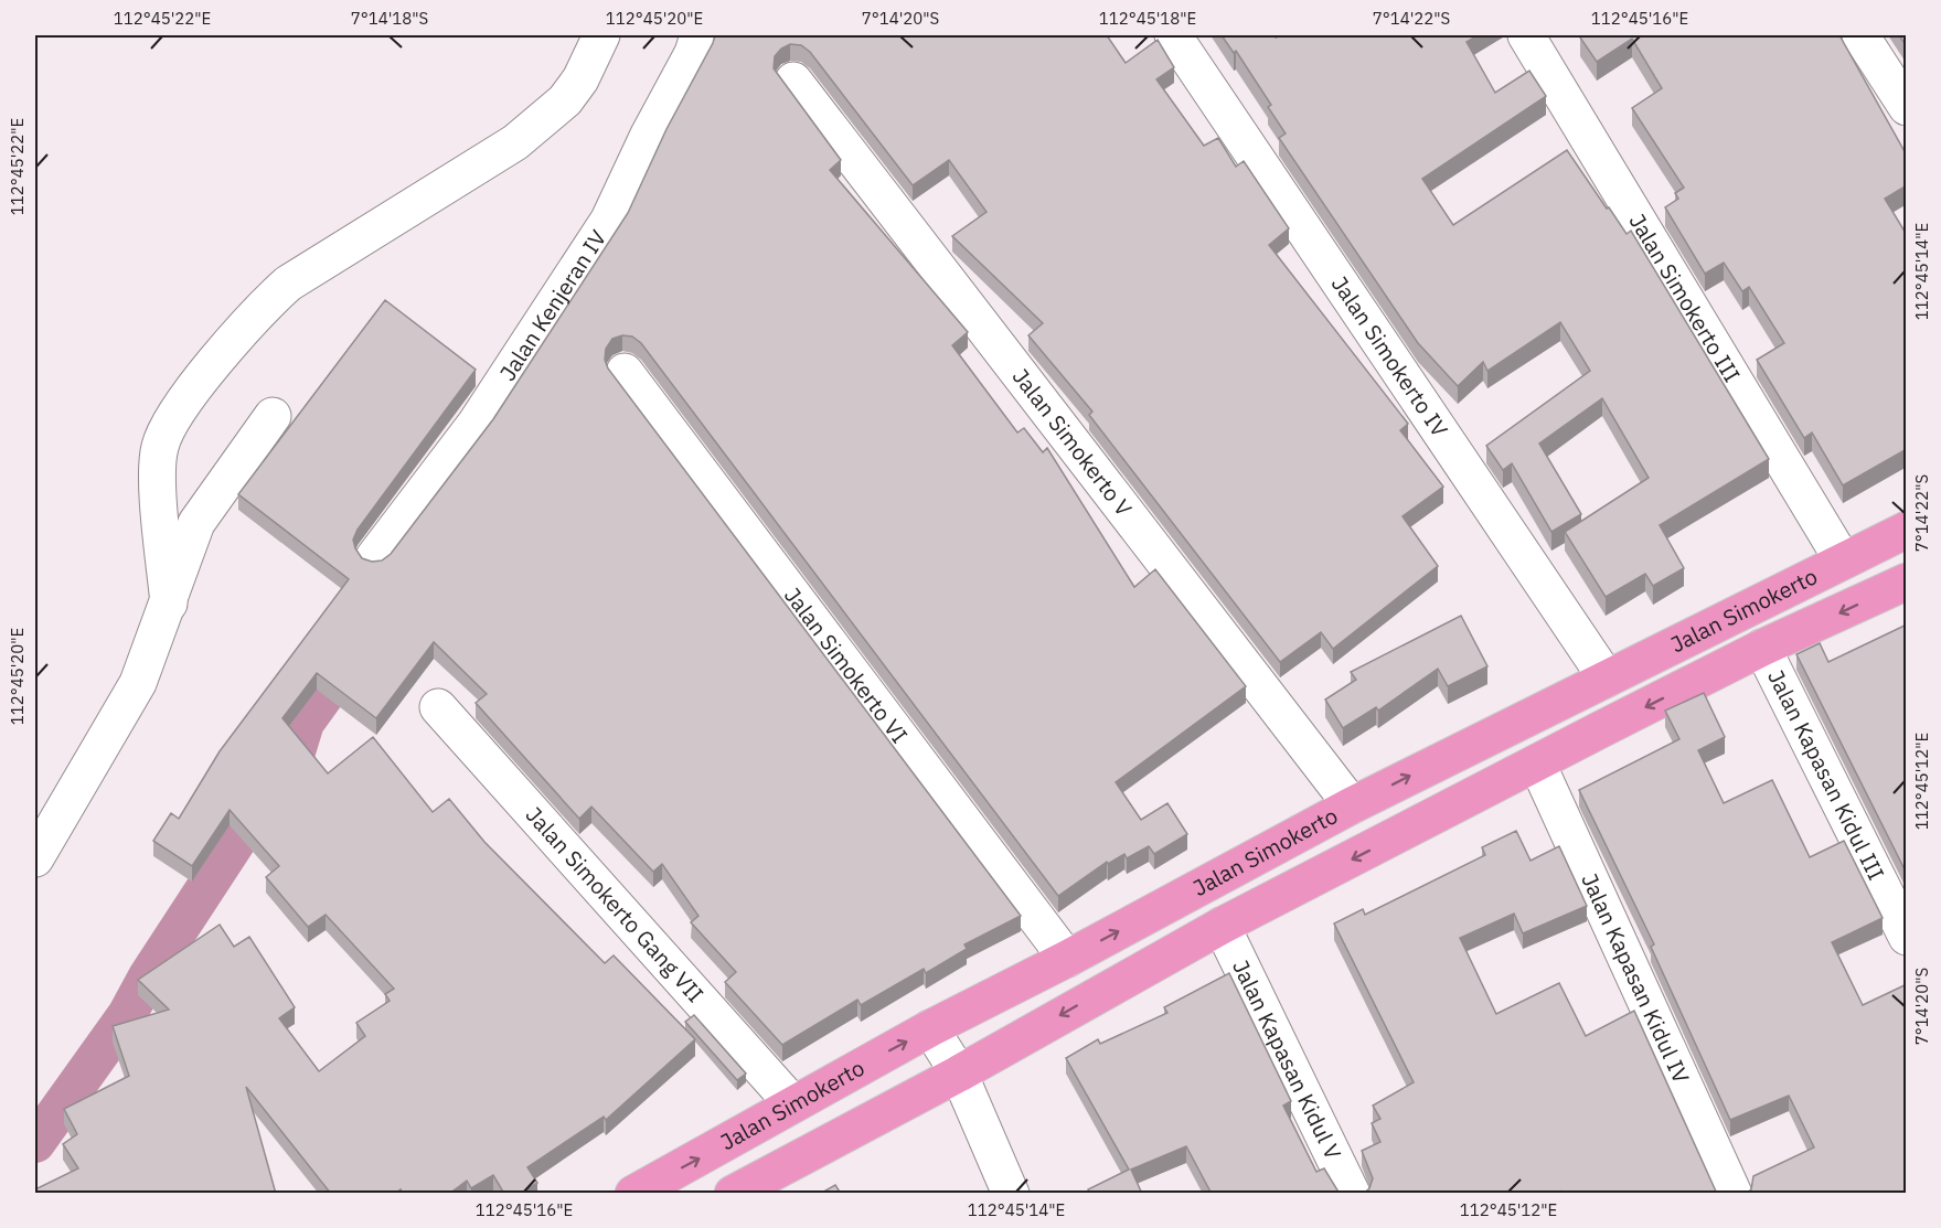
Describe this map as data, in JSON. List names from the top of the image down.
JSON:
{
  "streets": {
    "highway": ["Jalan Simokerto"],
    "street": [
      "Jalan Simokerto III",
      "Jalan Kenjeran IV",
      "Jalan Simokerto IV",
      "Jalan Simokerto V",
      "Jalan Simokerto VI",
      "Jalan Kapasan Kidul III",
      "Jalan Simokerto Gang VII",
      "Jalan Kapasan Kidul IV",
      "Jalan Kapasan Kidul V"
    ]
  },
  "crossings": [
    ["Jalan Simokerto III", "Jalan Simokerto"],
    ["Jalan Simokerto IV", "Jalan Simokerto"],
    ["Jalan Simokerto V", "Jalan Simokerto"],
    ["Jalan Simokerto", "Jalan Simokerto VI"],
    ["Jalan Simokerto", "Jalan Kapasan Kidul III"],
    ["Jalan Simokerto", "Jalan Simokerto Gang VII"],
    ["Jalan Simokerto", "Jalan Kapasan Kidul IV"],
    ["Jalan Simokerto", "Jalan Kapasan Kidul V"]
  ],
  "coordinates": [
    "112°45'22\"E",
    "7°14'18\"S",
    "112°45'20\"E",
    "7°14'20\"S",
    "112°45'18\"E",
    "7°14'22\"S",
    "112°45'16\"E",
    "112°45'14\"E",
    "112°45'12\"E"
  ]
}
